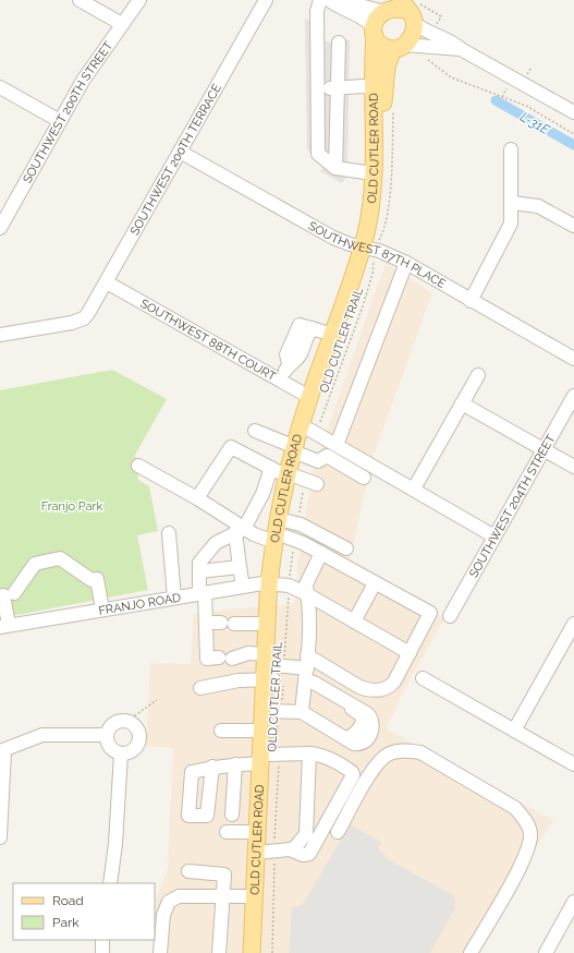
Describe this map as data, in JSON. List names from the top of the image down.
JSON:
{
  "streets": {
    "main road": ["OLD CUTLER ROAD"],
    "street": [
      "SOUTHWEST 200TH STREET",
      "SOUTHWEST 200TH TERRACE",
      "SOUTHWEST 87TH PLACE",
      "SOUTHWEST 88TH COURT",
      "SOUTHWEST 204TH STREET",
      "FRANJO ROAD"
    ],
    "path": ["OLD CUTLER TRAIL"]
  },
  "crossings": [
    ["OLD CUTLER ROAD", "SOUTHWEST 87TH PLACE"],
    ["OLD CUTLER ROAD", "SOUTHWEST 88TH COURT"],
    ["OLD CUTLER ROAD", "OLD CUTLER TRAIL"],
    ["OLD CUTLER ROAD", "FRANJO ROAD"],
    ["SOUTHWEST 200TH TERRACE", "SOUTHWEST 87TH PLACE"],
    ["SOUTHWEST 200TH TERRACE", "SOUTHWEST 88TH COURT"],
    ["SOUTHWEST 87TH PLACE", "OLD CUTLER TRAIL"],
    ["OLD CUTLER TRAIL", "FRANJO ROAD"]
  ],
  "water": ["L-31E"],
  "parks": ["Franjo Park"],
  "legend": ["Road", "Park"]
}
